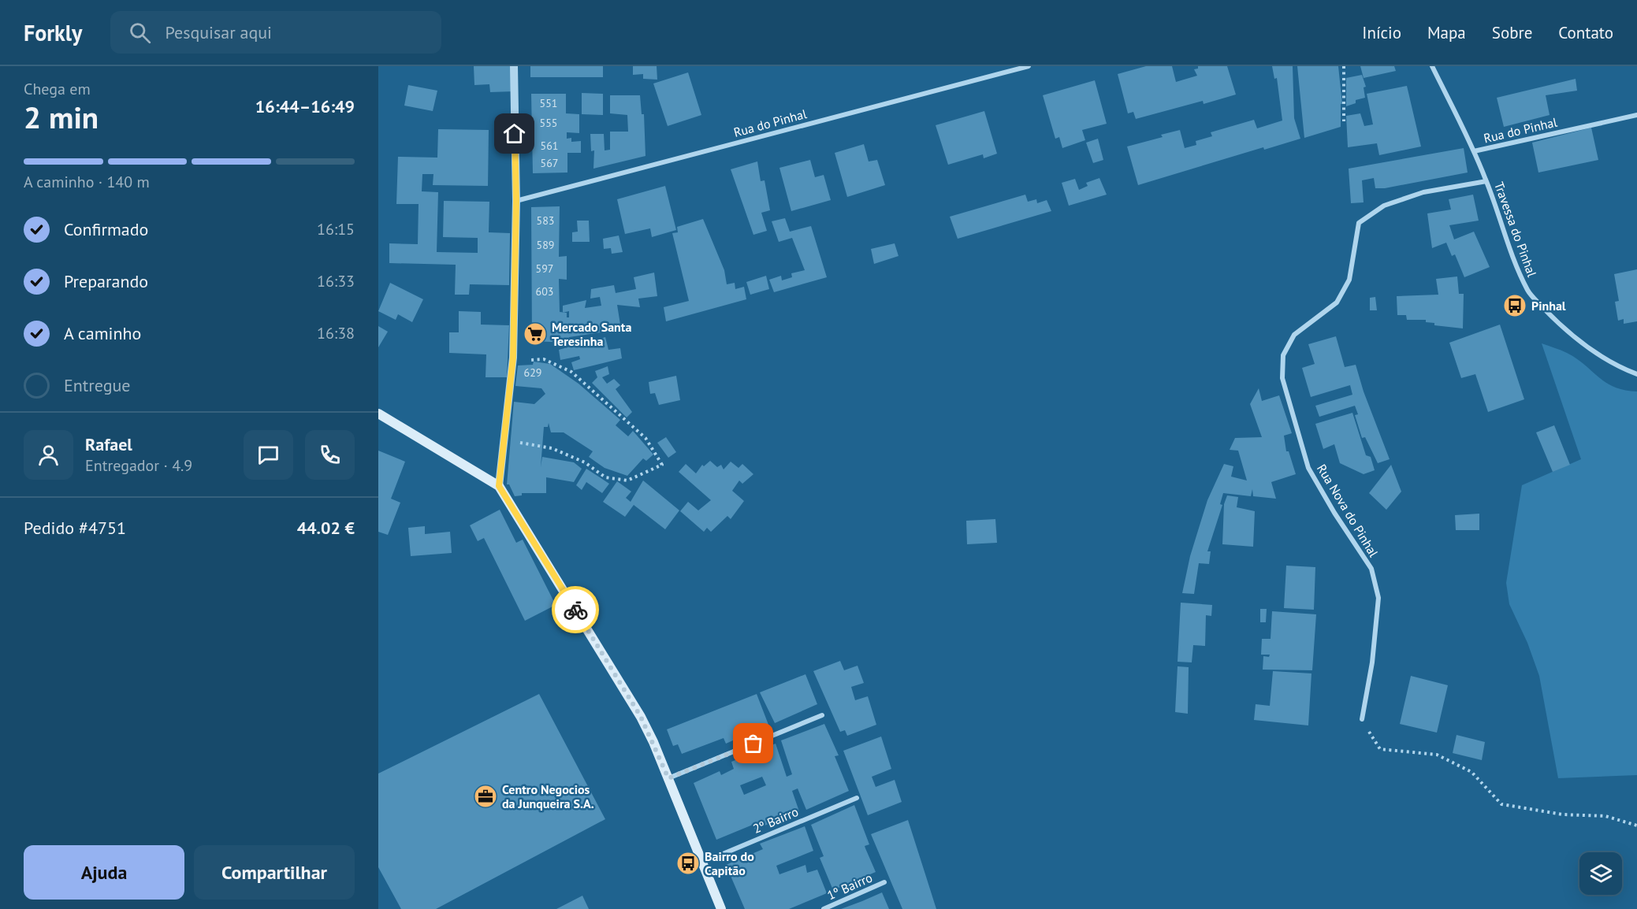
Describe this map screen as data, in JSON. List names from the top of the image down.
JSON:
{
  "streets": {
    "street": [
      "Rua do Pinhal",
      "Travessa do Pinhal",
      "Rua Nova do Pinhal",
      "2º Bairro",
      "1º Bairro"
    ]
  },
  "crossings": [
    ["Rua do Pinhal", "Travessa do Pinhal"],
    ["Travessa do Pinhal", "Rua Nova do Pinhal"]
  ],
  "places": {
    "bus stop": ["Pinhal", "Bairro do Capitão"],
    "supermarket": ["Mercado Santa Teresinha"],
    "office": ["Centro Negocios da Junqueira S.A."]
  },
  "house_numbers": [
    "551",
    "555",
    "561",
    "567",
    "583",
    "589",
    "597",
    "603",
    "629"
  ],
  "page": {
    "header": "Forkly",
    "search": "Pesquisar aqui",
    "nav": [
      "Início",
      "Mapa",
      "Sobre",
      "Contato"
    ],
    "heading": ["2 min", "Chega em", "16:44–16:49"],
    "panel": [
      "Rafael",
      "Entregador · 4.9",
      "Pedido #4751",
      "44.02 €"
    ],
    "bar": "A caminho · 140 m",
    "list": [
      ["Confirmado", "16:15"],
      ["Preparando", "16:33"],
      ["A caminho", "16:38"],
      "Entregue"
    ],
    "buttons": ["Ajuda", "Compartilhar"]
  }
}
